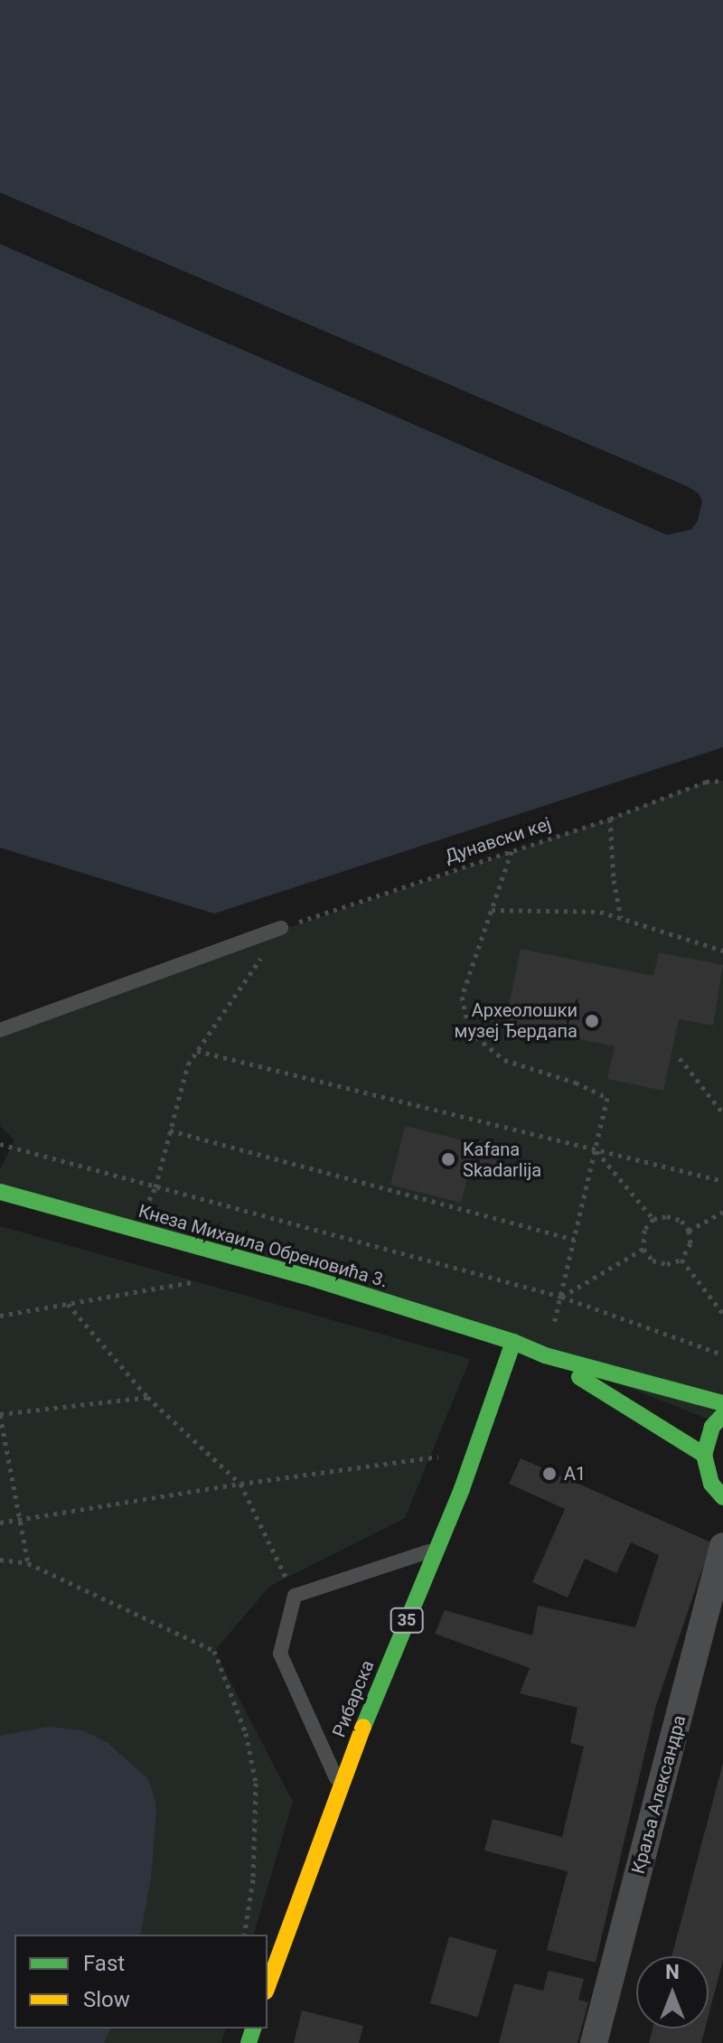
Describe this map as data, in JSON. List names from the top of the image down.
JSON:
{
  "streets": {
    "main road": ["Кнеза Михаила Обреновића 3.", "35", "Рибарска"],
    "street": ["Краља Александра"],
    "path": ["Дунавски кеј"]
  },
  "crossings": [
    ["Кнеза Михаила Обреновића 3.", "Рибарска"]
  ],
  "places": ["Археолошки музеј Ђердапа", "Kafana Skadarlija", "A1"],
  "legend": ["Fast", "Slow"],
  "north": "top"
}
